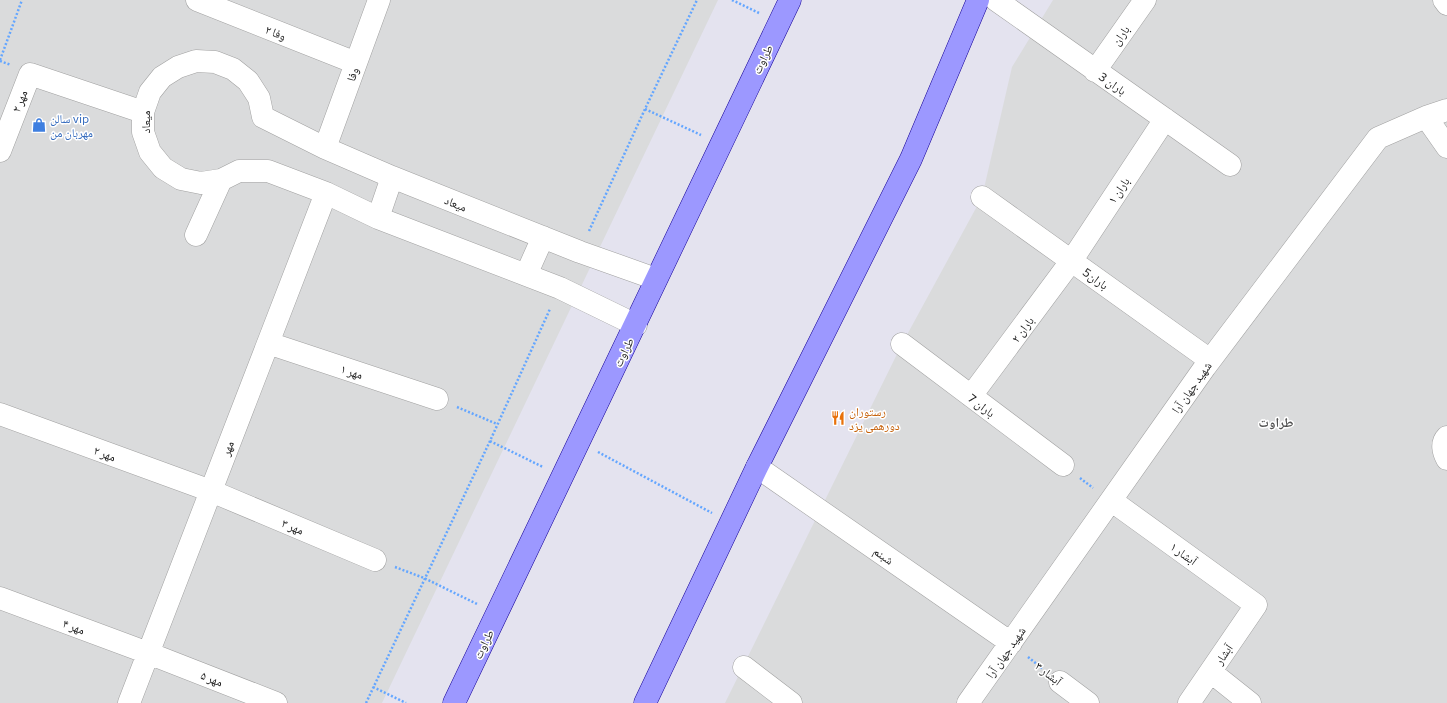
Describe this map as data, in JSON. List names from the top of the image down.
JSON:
{
  "streets": {
    "main road": ["طراوت"],
    "street": [
      "وفا ۲",
      "باران",
      "وفا",
      "باران 3",
      "مهر ۲",
      "میعاد",
      "باران ۱",
      "باران5",
      "باران ۲",
      "مهر ۱",
      "شهید جهان آرا",
      "باران 7",
      "مهر",
      "مهر ۳",
      "آبشار ۱",
      "شبنم",
      "مهر ۴",
      "آبشار",
      "آبشار ۳",
      "مهر ۵"
    ]
  },
  "crossings": [
    ["وفا ۲", "وفا"],
    ["باران", "باران 3"],
    ["طراوت", "میعاد"],
    ["وفا", "میعاد"],
    ["باران 3", "باران ۱"],
    ["مهر ۲", "میعاد"],
    ["مهر ۲", "مهر"],
    ["مهر ۲", "مهر ۳"],
    ["میعاد", "مهر"],
    ["باران ۱", "باران5"],
    ["باران ۱", "باران ۲"],
    ["باران5", "باران ۲"],
    ["باران5", "شهید جهان آرا"],
    ["باران ۲", "باران 7"],
    ["مهر ۱", "مهر"],
    ["شهید جهان آرا", "آبشار ۱"],
    ["شهید جهان آرا", "شبنم"],
    ["شهید جهان آرا", "آبشار ۳"],
    ["مهر", "مهر ۳"],
    ["مهر", "مهر ۴"],
    ["مهر", "مهر ۵"],
    ["آبشار ۱", "آبشار"],
    ["شبنم", "آبشار ۳"],
    ["مهر ۴", "مهر ۵"]
  ],
  "districts": ["طراوت"],
  "places": {
    "shop": ["سالن vip مهربان من"],
    "restaurant": ["رستوران دورهمی یزد"]
  }
}
